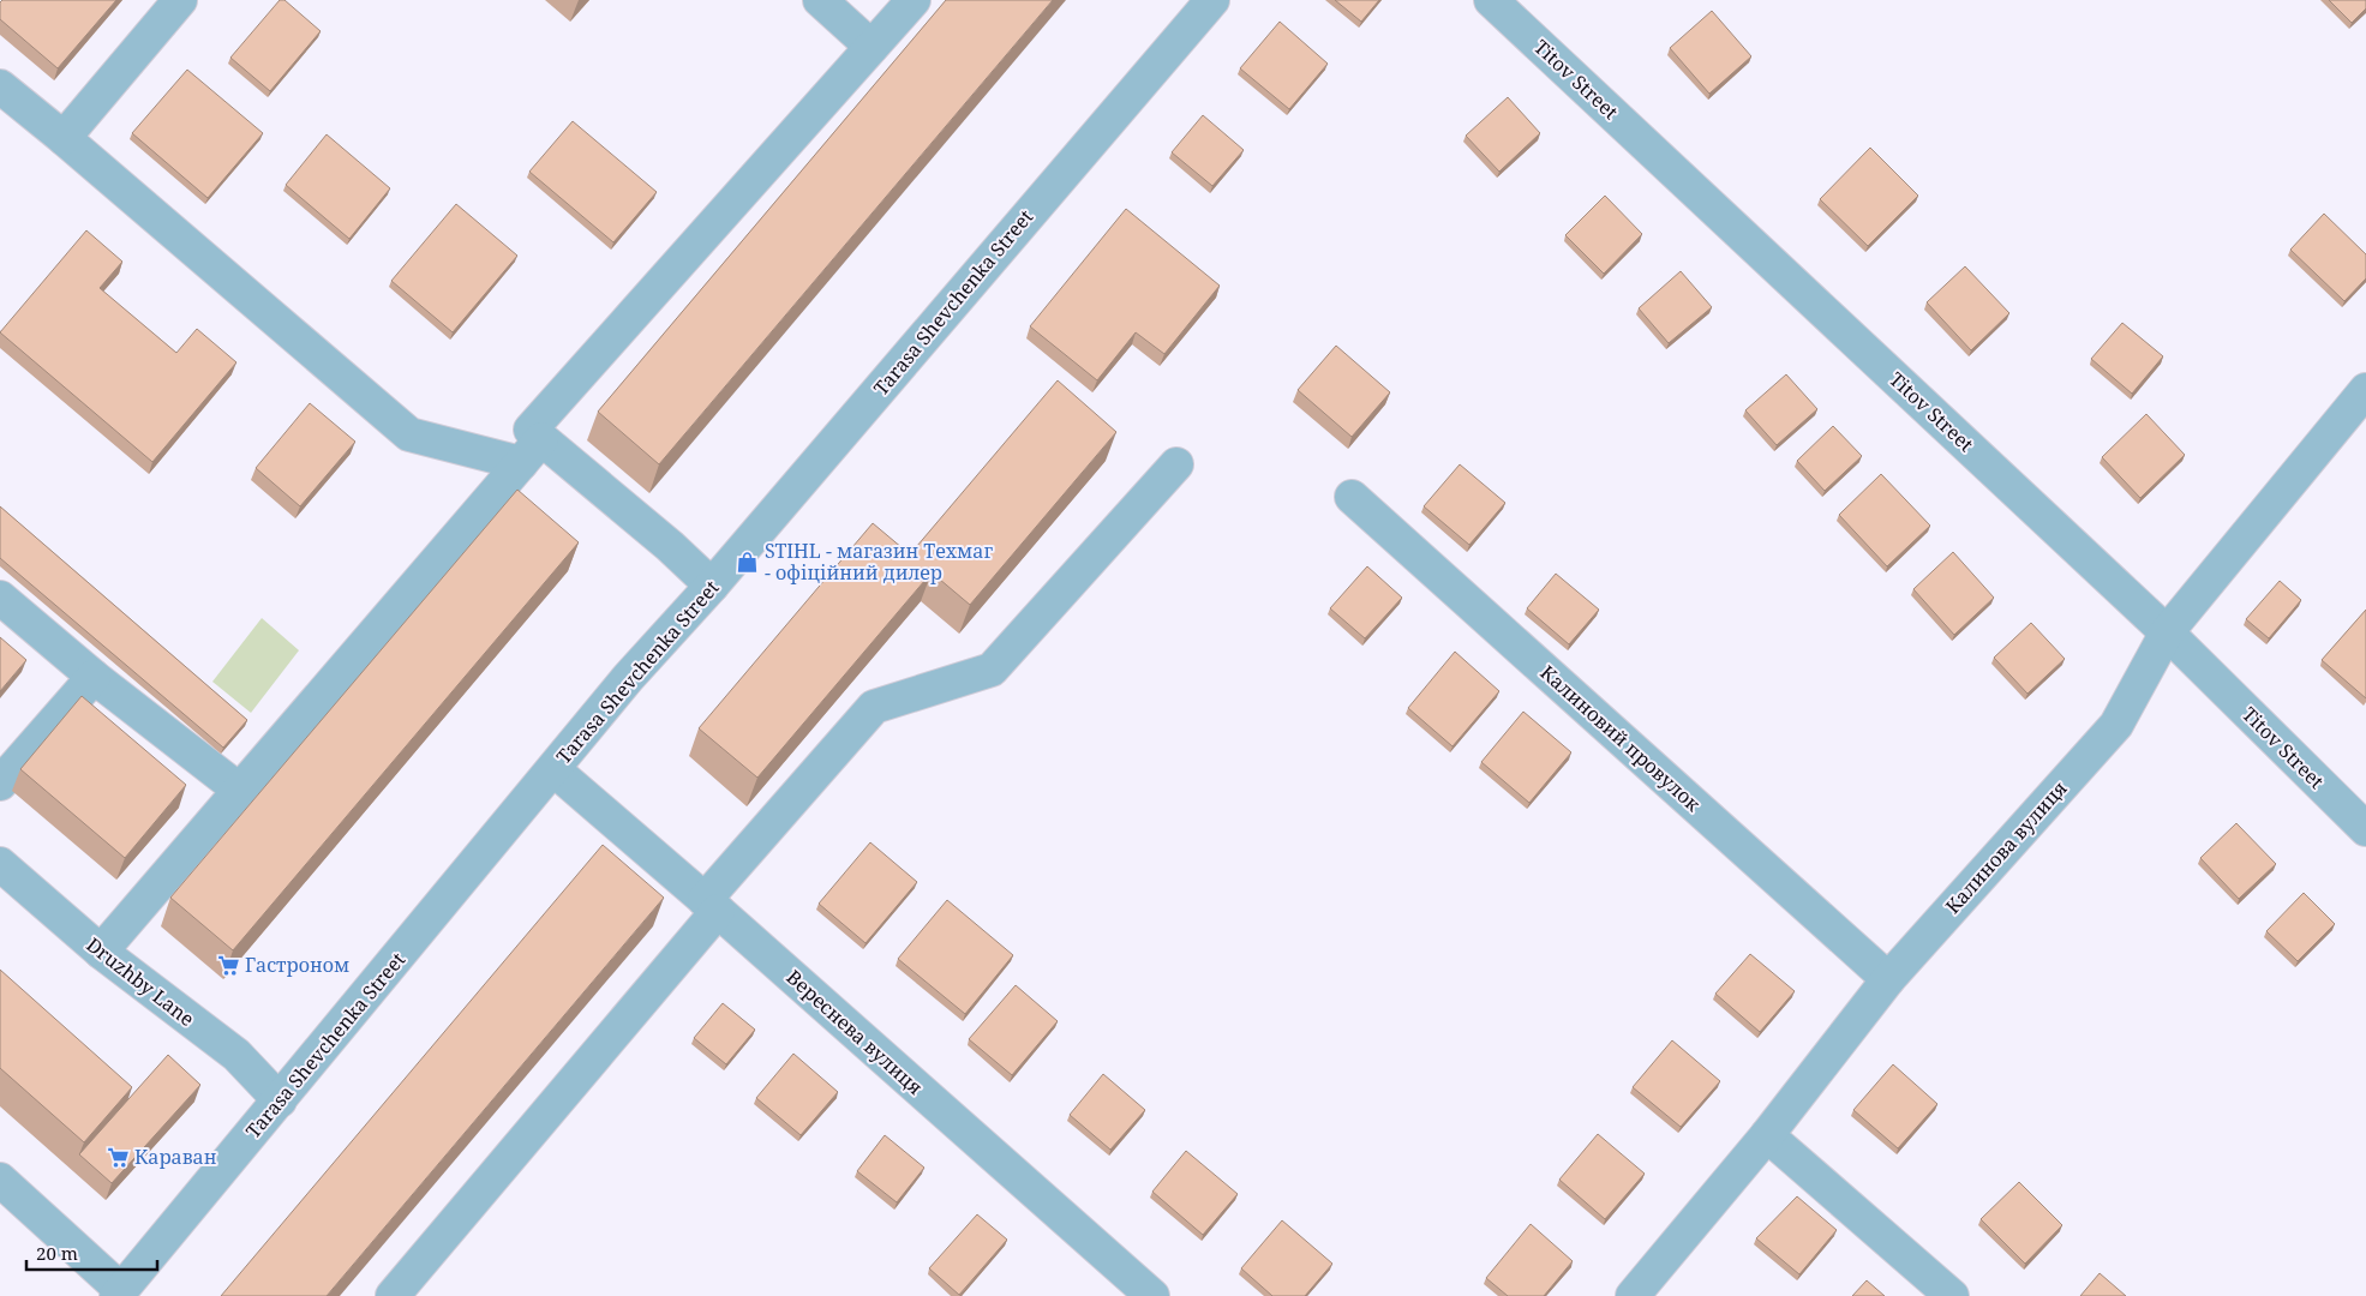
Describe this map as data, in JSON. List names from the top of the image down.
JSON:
{
  "streets": {
    "street": [
      "Titov Street",
      "Tarasa Shevchenka Street",
      "Калиновий провулок",
      "Калинова вулиця",
      "Druzhby Lane",
      "Вереснева вулиця"
    ]
  },
  "crossings": [
    ["Titov Street", "Калинова вулиця"],
    ["Tarasa Shevchenka Street", "Druzhby Lane"],
    ["Tarasa Shevchenka Street", "Вереснева вулиця"],
    ["Калиновий провулок", "Калинова вулиця"]
  ],
  "places": {
    "shop": ["STIHL - магазин Техмаг - офіційний дилер"],
    "supermarket": ["Гастроном", "Караван"]
  },
  "scale_bar": "20 m"
}
